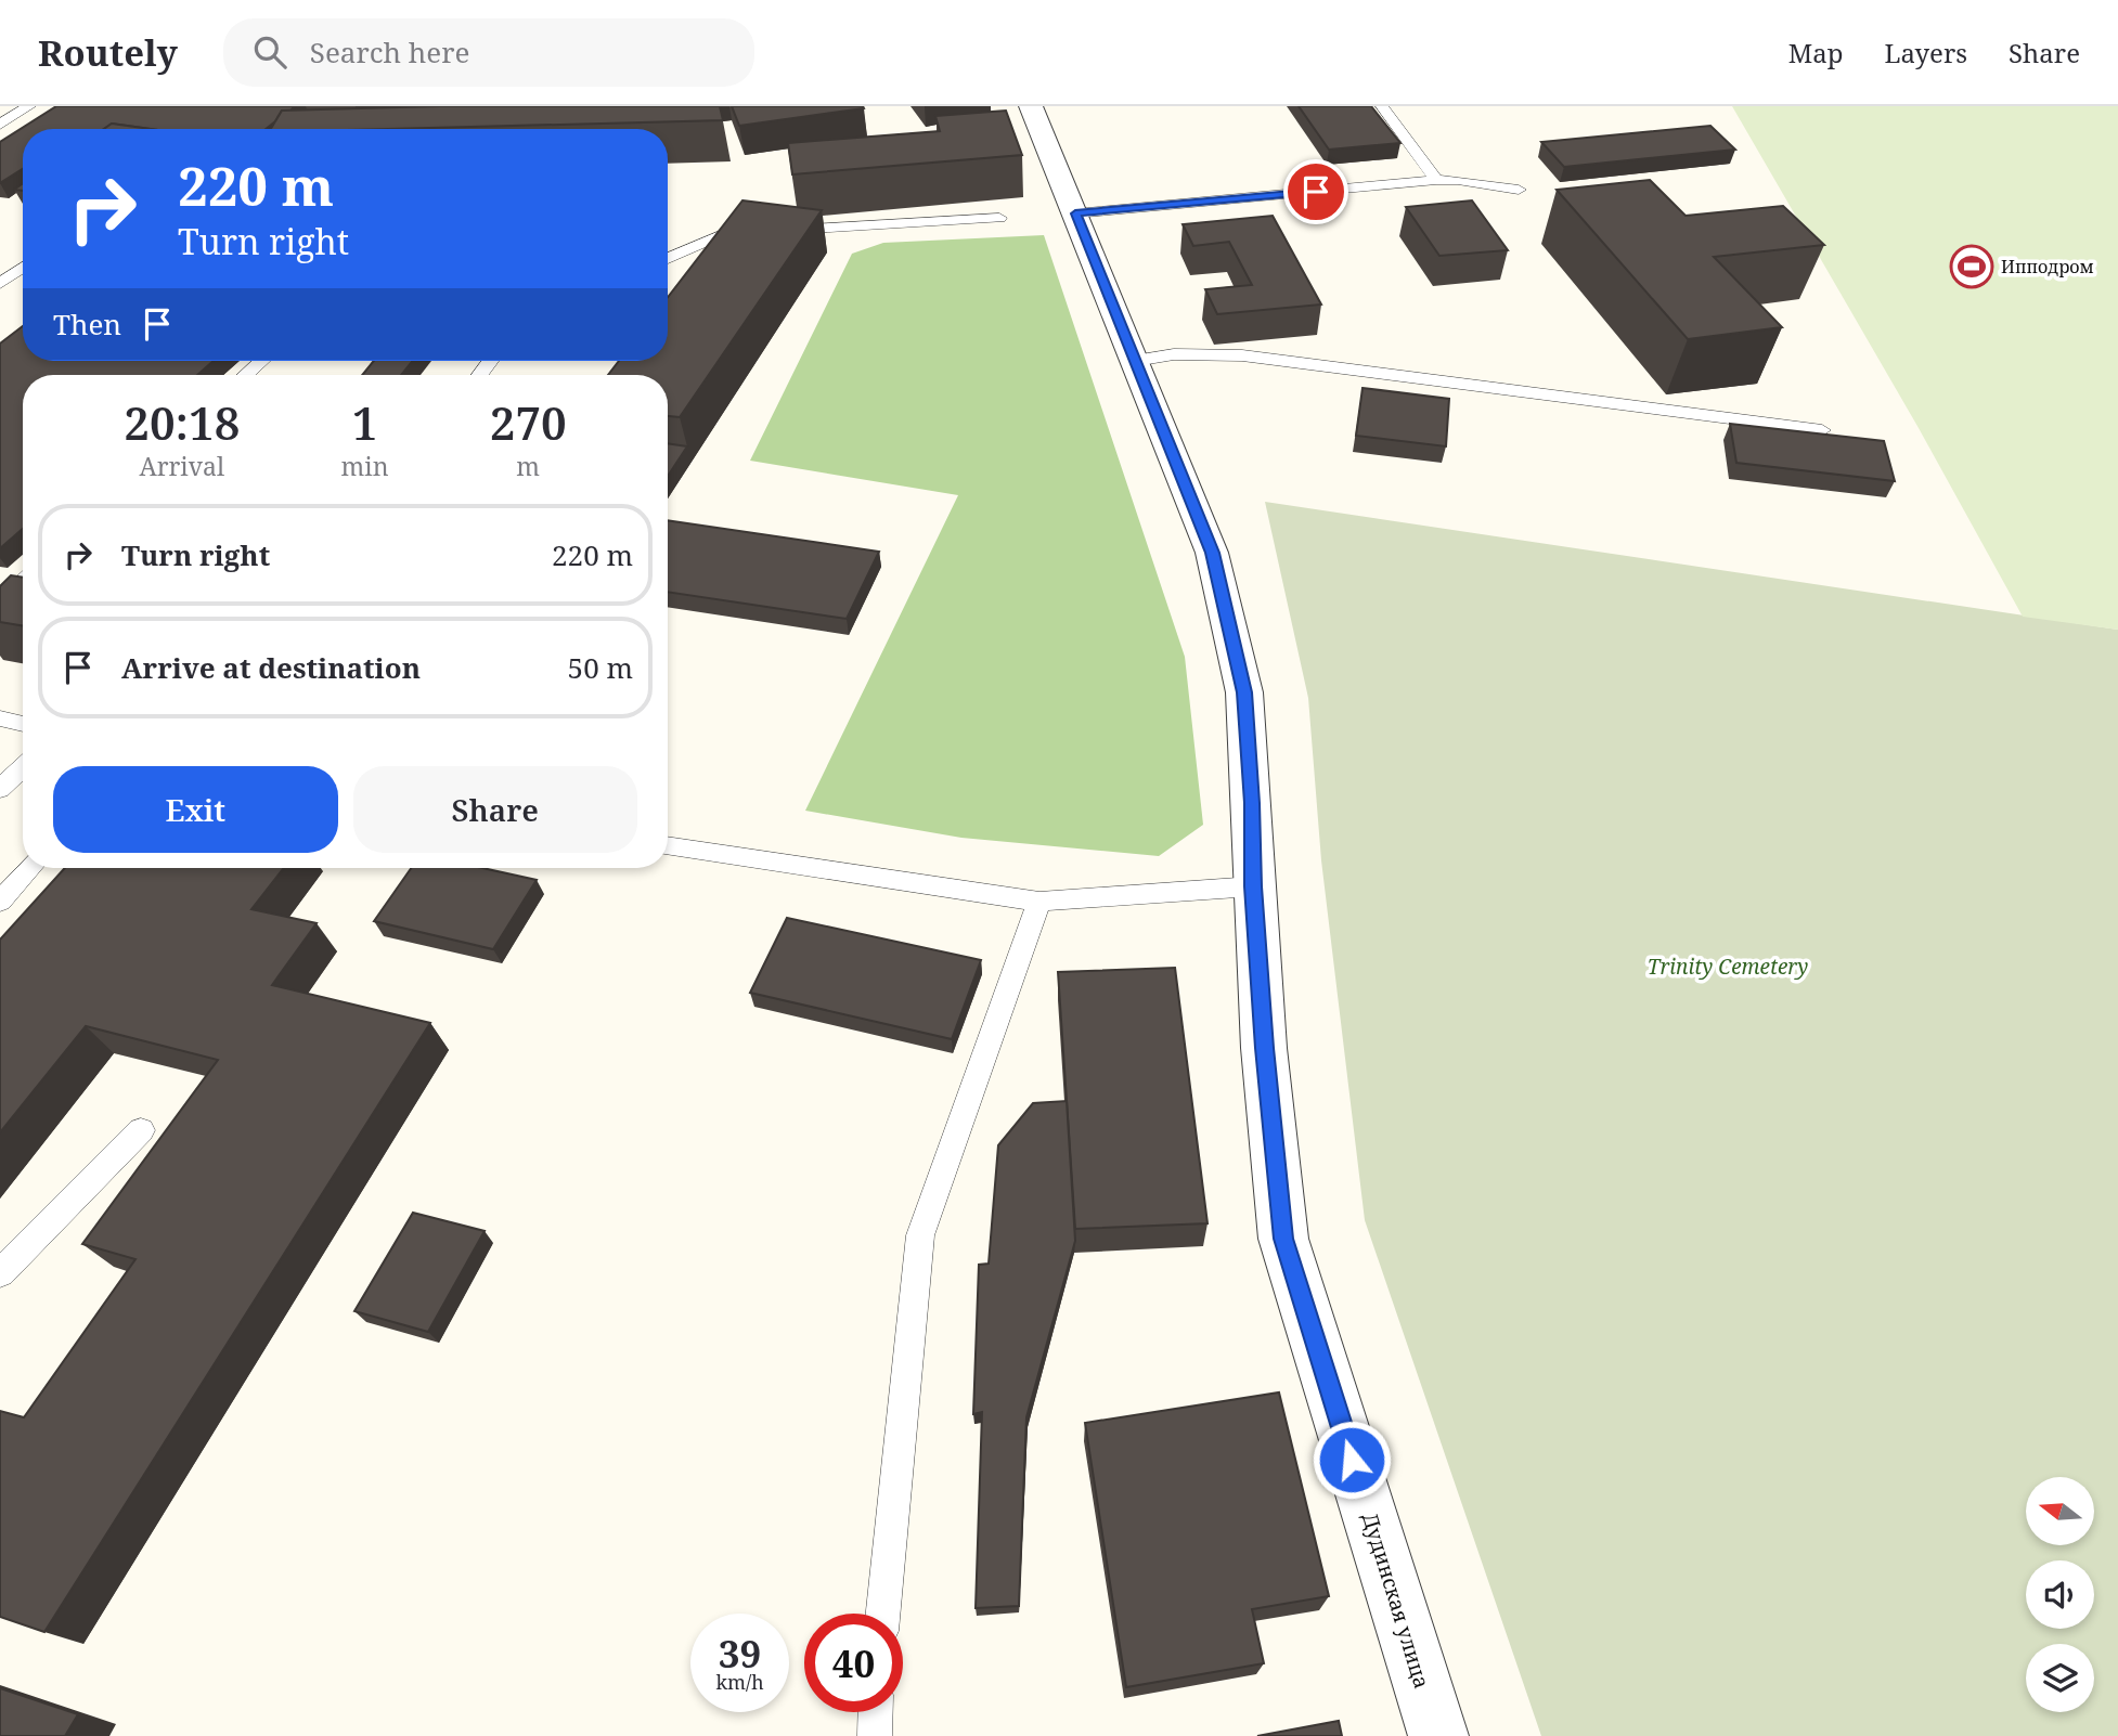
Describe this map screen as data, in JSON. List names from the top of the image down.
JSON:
{
  "streets": {
    "street": ["Дудинская улица"]
  },
  "parks": ["Trinity Cemetery"],
  "places": {
    "sports": ["Ипподром"]
  },
  "north": "left",
  "page": {
    "header": "Routely",
    "search": "Search here",
    "nav": ["Map", "Layers", "Share"],
    "turn": ["220 m", "Turn right"],
    "then": "Then",
    "eta": [
      "20:18",
      "Arrival",
      "1",
      "min",
      "270",
      "m"
    ],
    "list": [
      {
        "name": "Turn right",
        "value": "220 m"
      },
      {
        "name": "Arrive at destination",
        "value": "50 m"
      }
    ],
    "buttons": ["Exit", "Share"],
    "speed": "39 km/h",
    "limit": "40"
  }
}
